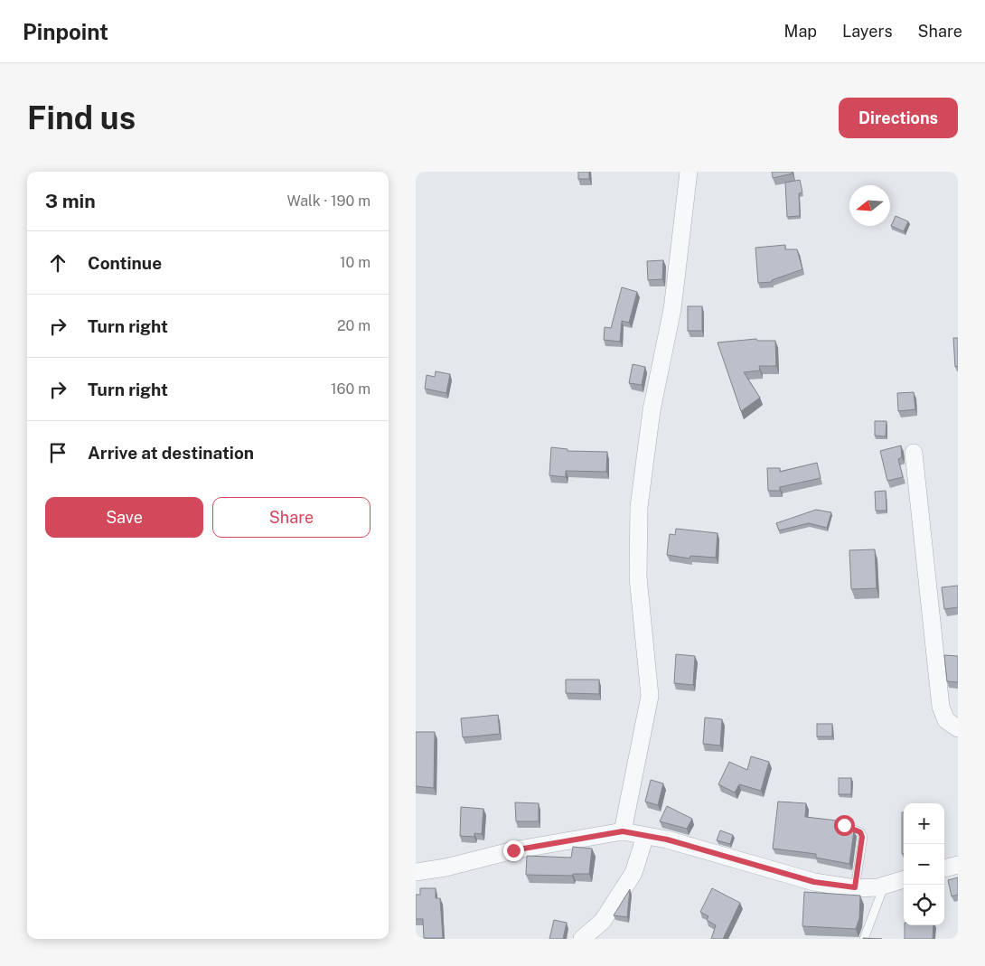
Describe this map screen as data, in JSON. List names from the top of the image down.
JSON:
{
  "north": "left",
  "page": {
    "header": "Pinpoint",
    "nav": ["Map", "Layers", "Share"],
    "buttons": [
      "Directions",
      ["Save", "Share"]
    ],
    "title": "Find us",
    "heading": ["3 min", "Walk · 190 m"],
    "list": [
      ["Continue", "10 m"],
      ["Turn right", "20 m"],
      ["Turn right", "160 m"],
      "Arrive at destination"
    ],
    "map_buttons": ["+", "−"]
  }
}
